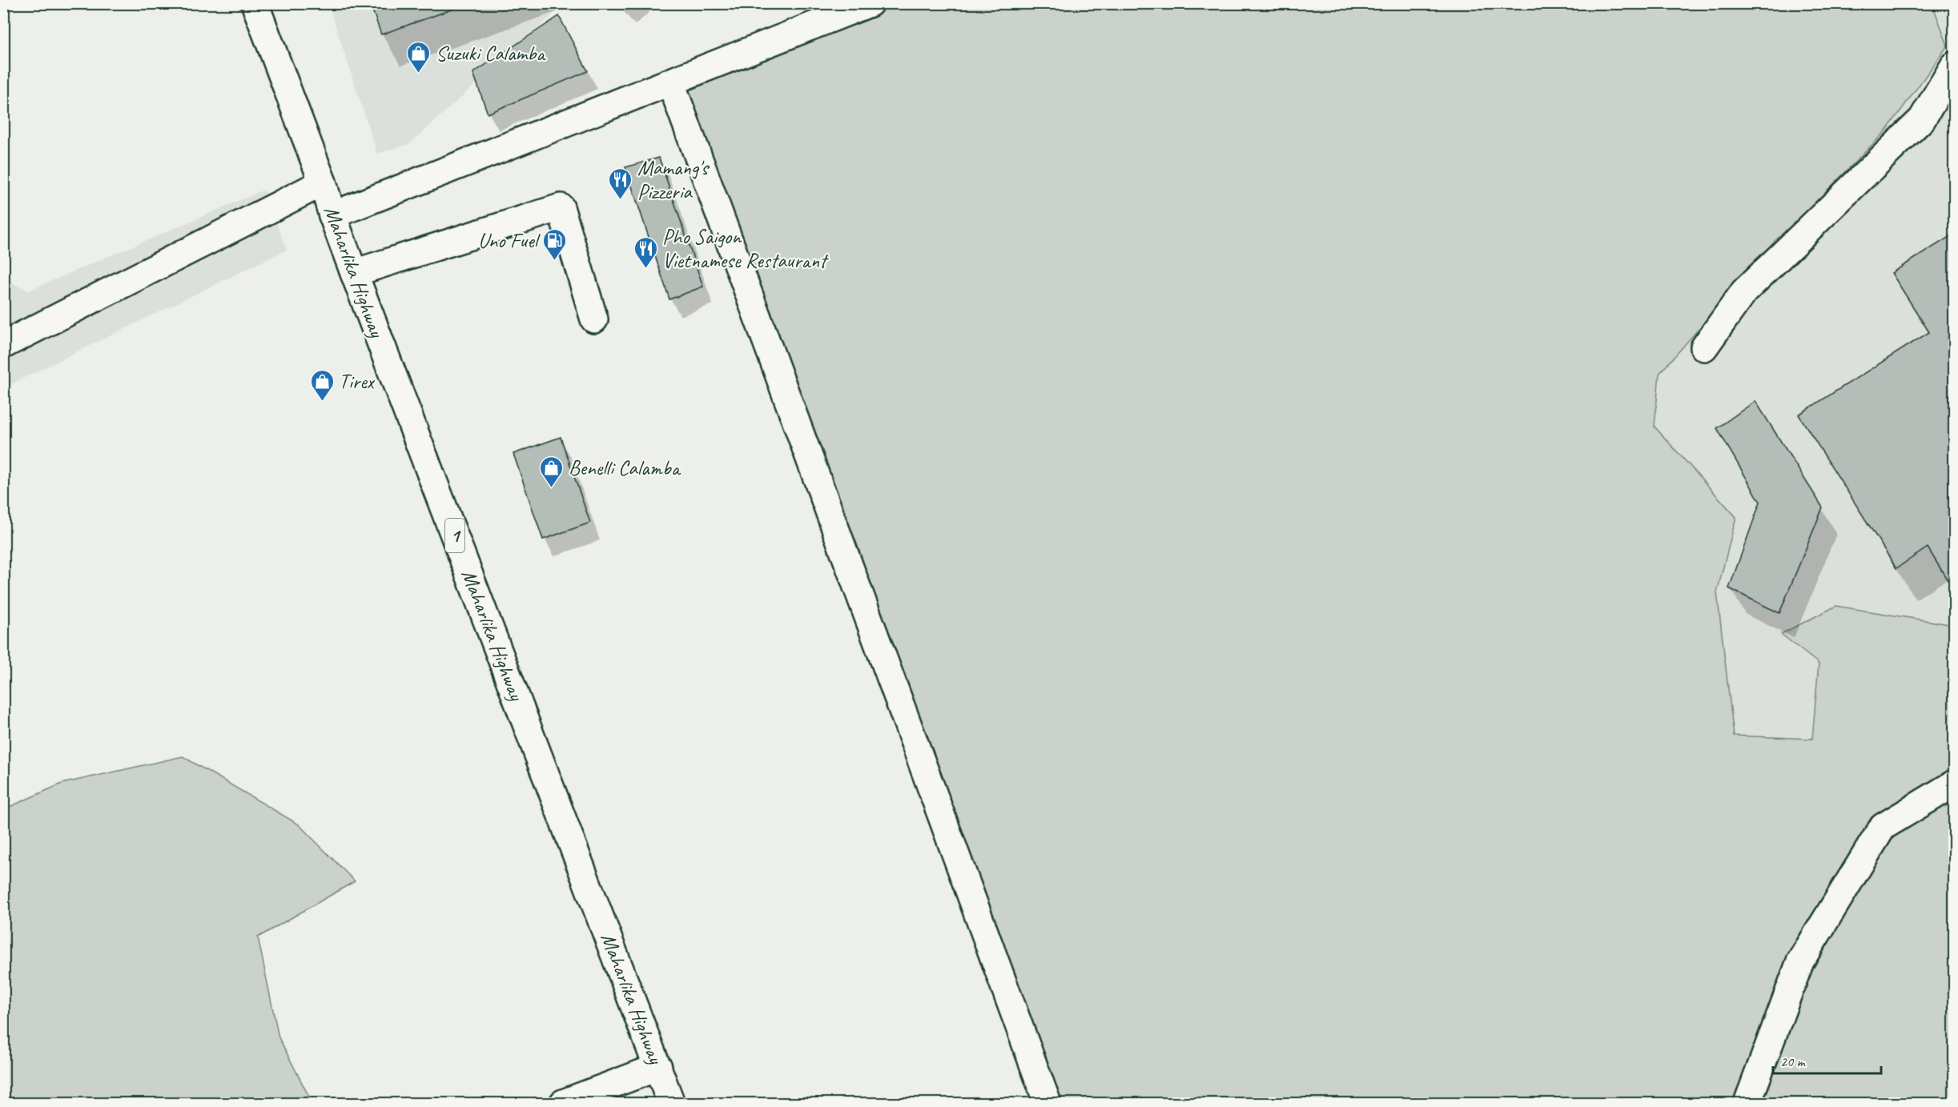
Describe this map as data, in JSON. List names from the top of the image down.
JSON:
{
  "streets": {
    "main road": ["Maharlika Highway", "1"]
  },
  "places": {
    "shop": ["Suzuki Calamba", "Tirex", "Benelli Calamba"],
    "restaurant": ["Mamang's Pizzeria", "Pho Saigon Vietnamese Restaurant"],
    "fuel station": ["Uno Fuel"]
  },
  "scale_bar": "20 m"
}
